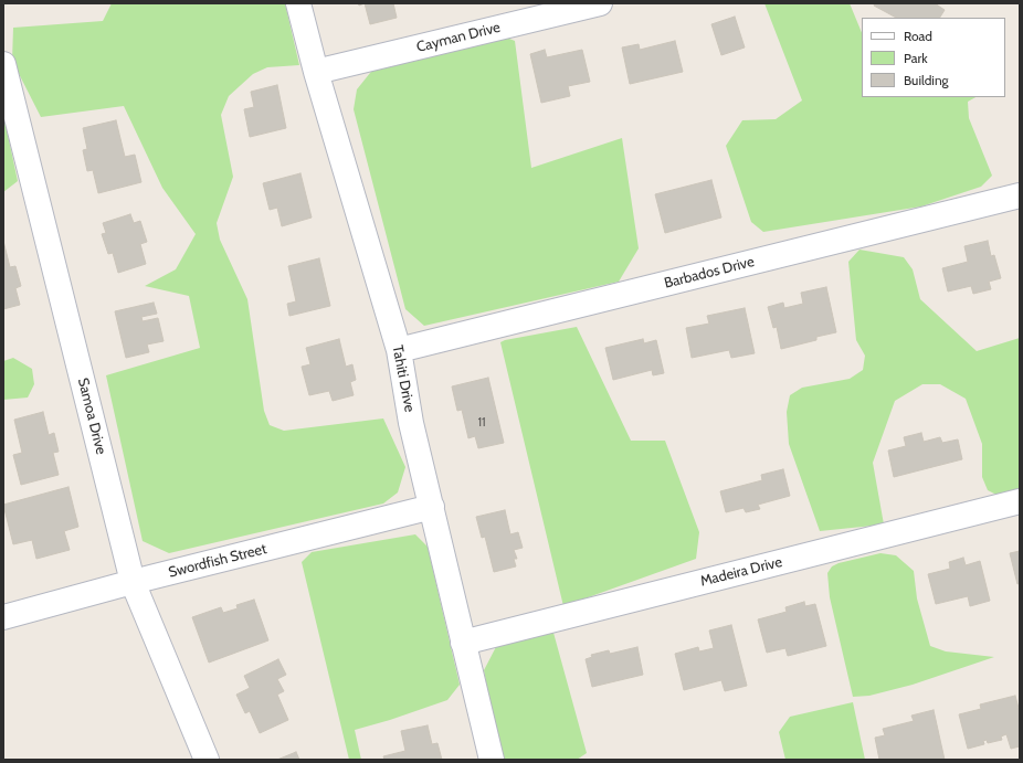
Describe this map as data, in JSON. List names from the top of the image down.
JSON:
{
  "streets": {
    "street": [
      "Cayman Drive",
      "Barbados Drive",
      "Tahiti Drive",
      "Samoa Drive",
      "Swordfish Street",
      "Madeira Drive"
    ]
  },
  "crossings": [
    ["Cayman Drive", "Tahiti Drive"],
    ["Barbados Drive", "Tahiti Drive"],
    ["Tahiti Drive", "Swordfish Street"],
    ["Tahiti Drive", "Madeira Drive"],
    ["Samoa Drive", "Swordfish Street"]
  ],
  "house_numbers": ["11"],
  "legend": ["Road", "Park", "Building"]
}
